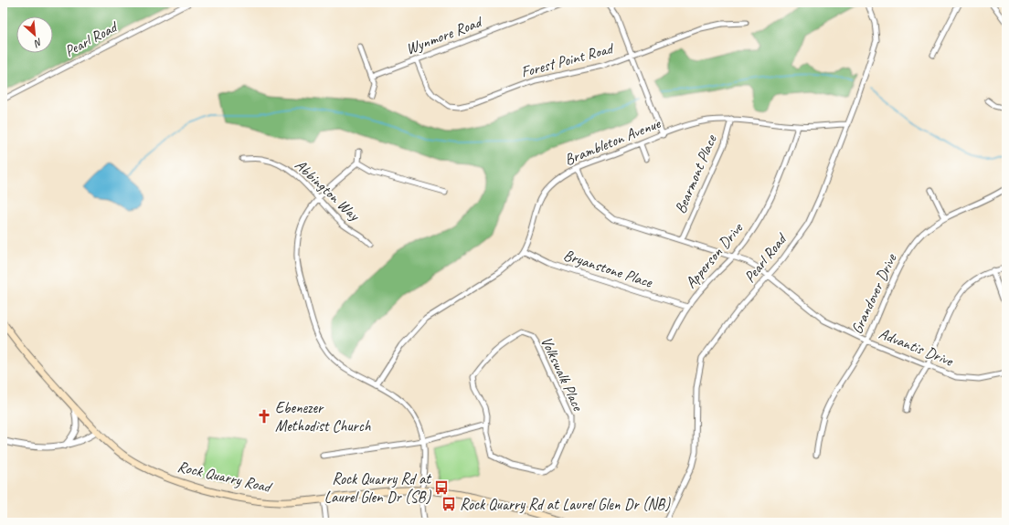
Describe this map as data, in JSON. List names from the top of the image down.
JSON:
{
  "streets": {
    "main road": ["Rock Quarry Road"],
    "street": [
      "Wynmore Road",
      "Pearl Road",
      "Forest Point Road",
      "Brambleton Avenue",
      "Bearmont Place",
      "Abbington Way",
      "Apperson Drive",
      "Bryanstone Place",
      "Grandover Drive",
      "Advantis Drive",
      "Volkswalk Place"
    ]
  },
  "crossings": [
    ["Wynmore Road", "Forest Point Road"],
    ["Pearl Road", "Brambleton Avenue"],
    ["Pearl Road", "Advantis Drive"],
    ["Brambleton Avenue", "Bearmont Place"],
    ["Brambleton Avenue", "Apperson Drive"],
    ["Brambleton Avenue", "Bryanstone Place"],
    ["Brambleton Avenue", "Advantis Drive"],
    ["Bearmont Place", "Advantis Drive"],
    ["Apperson Drive", "Bryanstone Place"],
    ["Apperson Drive", "Advantis Drive"],
    ["Grandover Drive", "Advantis Drive"]
  ],
  "places": {
    "church": ["Ebenezer Methodist Church"],
    "bus stop": ["Rock Quarry Rd at Laurel Glen Dr (SB)", "Rock Quarry Rd at Laurel Glen Dr (NB)"]
  },
  "north": "bottom right"
}
